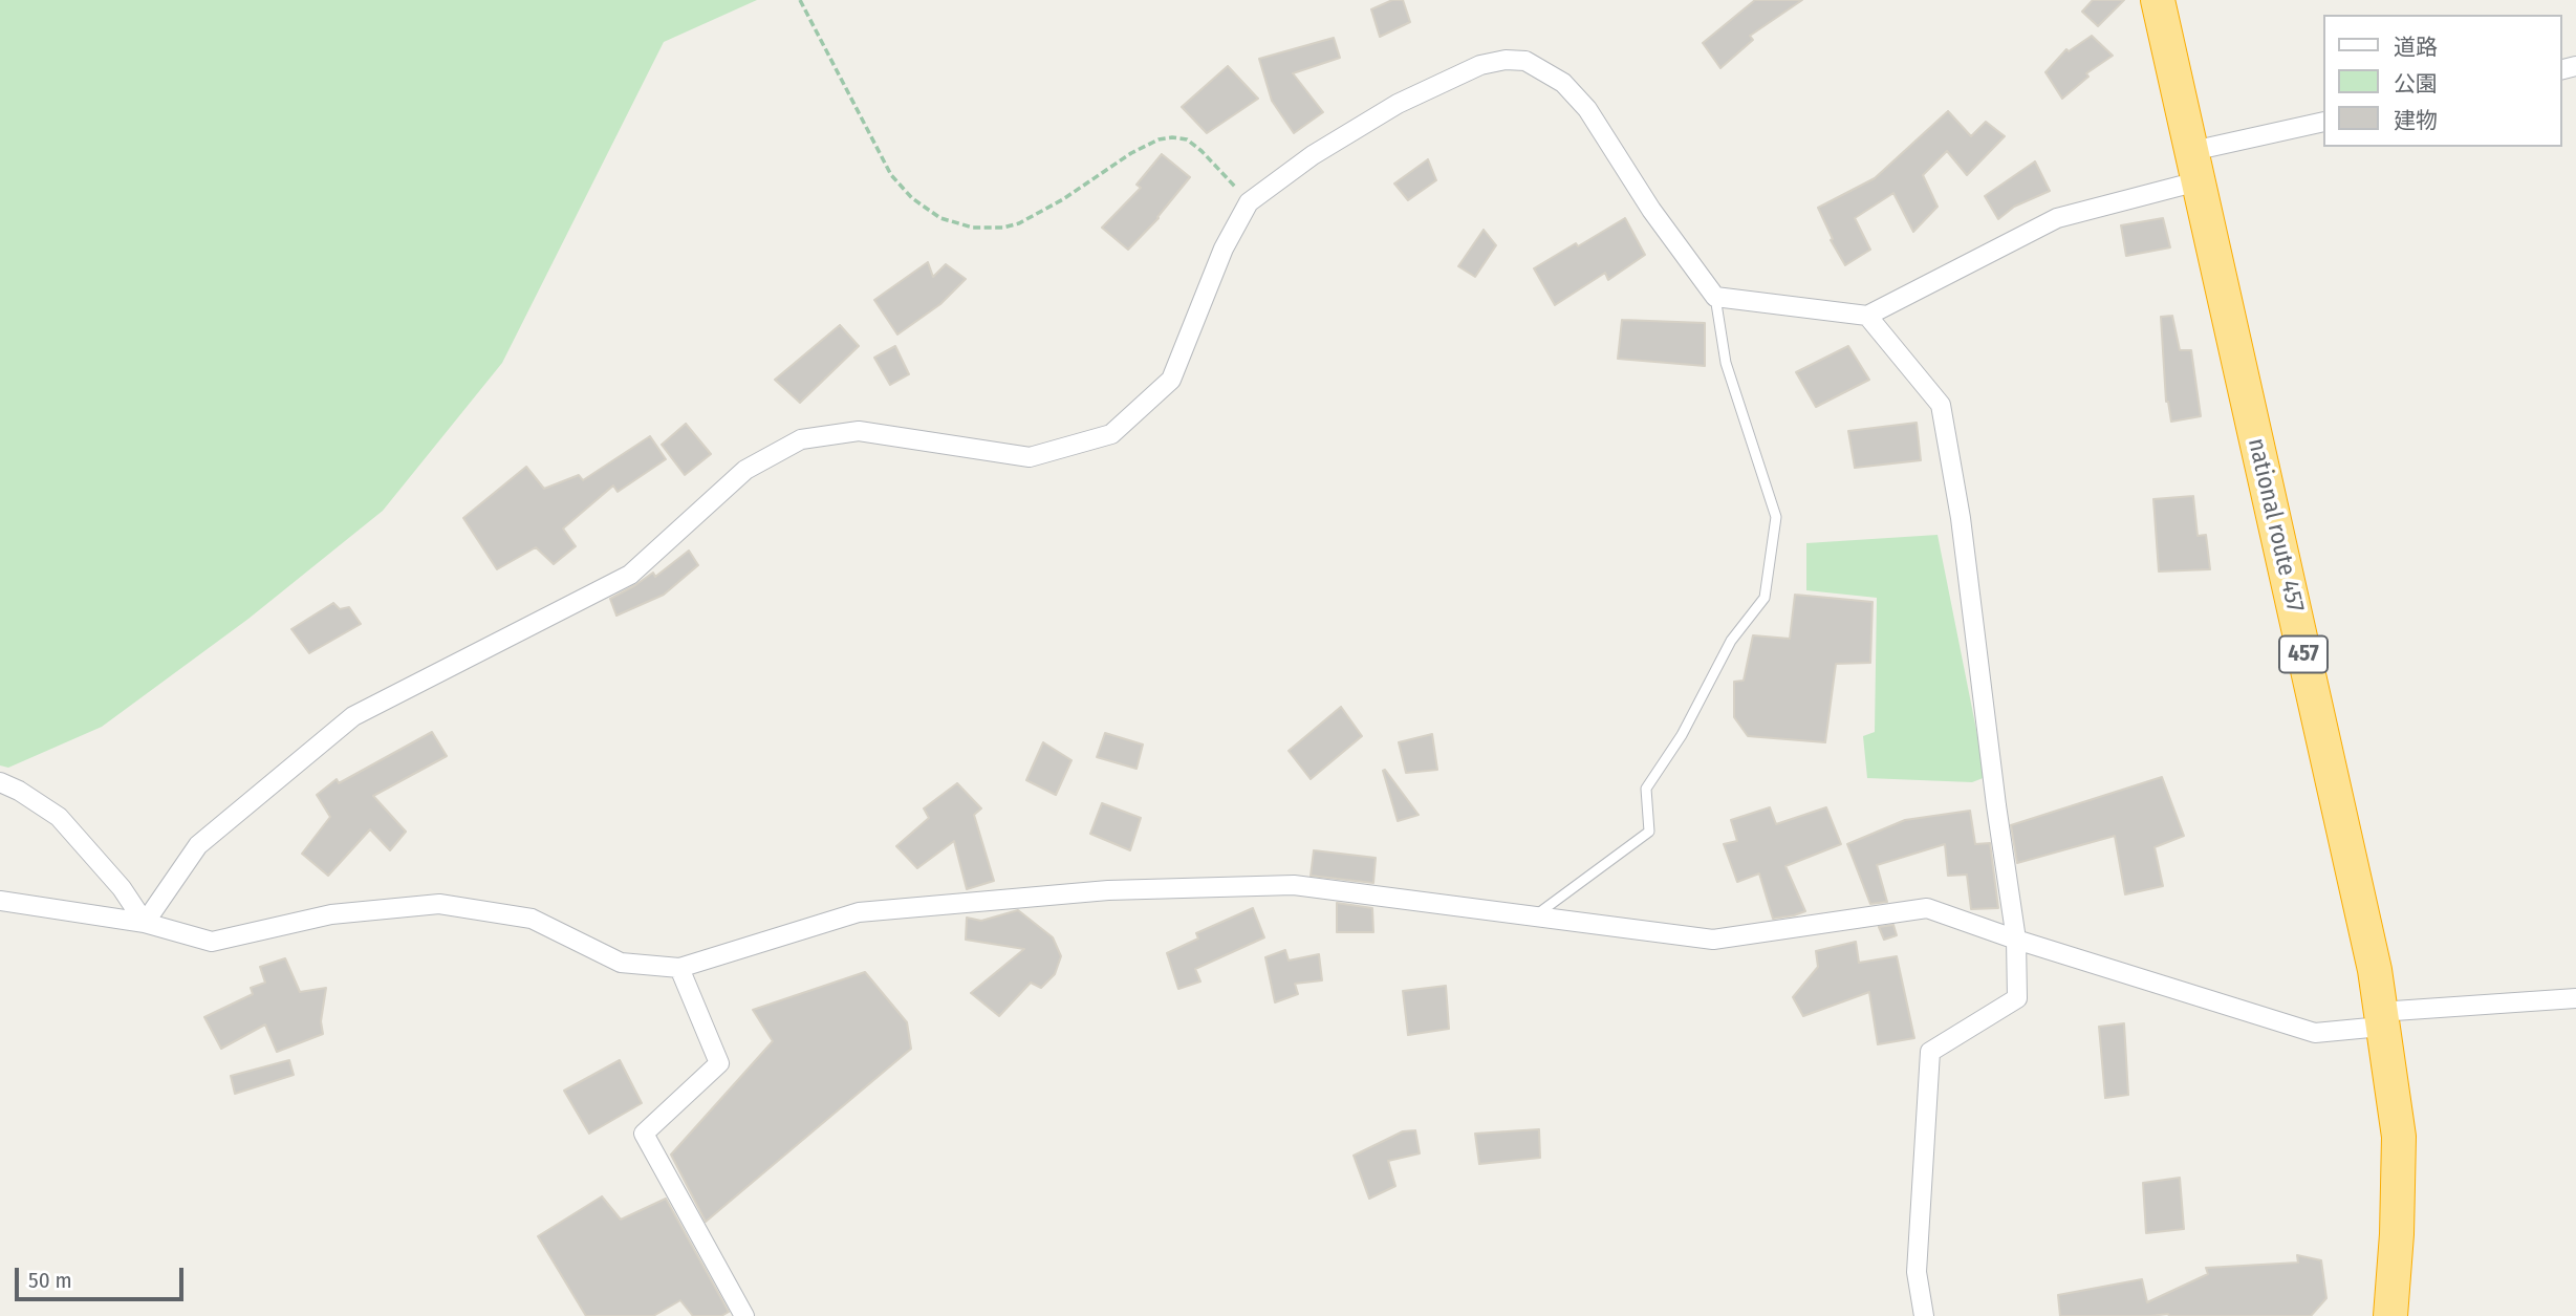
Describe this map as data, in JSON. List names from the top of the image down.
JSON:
{
  "streets": {
    "highway": ["national route 457", "457"]
  },
  "legend": ["道路", "公園", "建物"],
  "scale_bar": "50 m"
}
